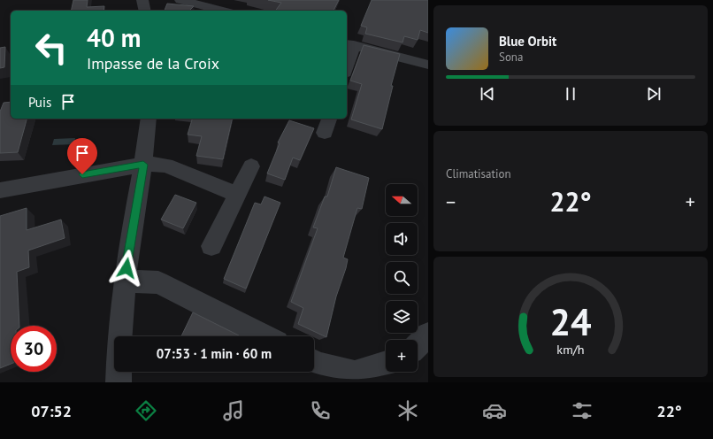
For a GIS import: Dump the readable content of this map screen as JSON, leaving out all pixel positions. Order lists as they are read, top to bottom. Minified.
{"north":"left","page":{"turn":["40 m","Impasse de la Croix"],"song":["Blue Orbit","Sona"],"then":"Puis","tile":"Climatisation","map_buttons":"+","heat":["−","22°","+"],"limit":"30","trip":"07:53 · 1 min · 60 m","tabs":["07:52","22°"],"gauge":["24","km/h"]}}
